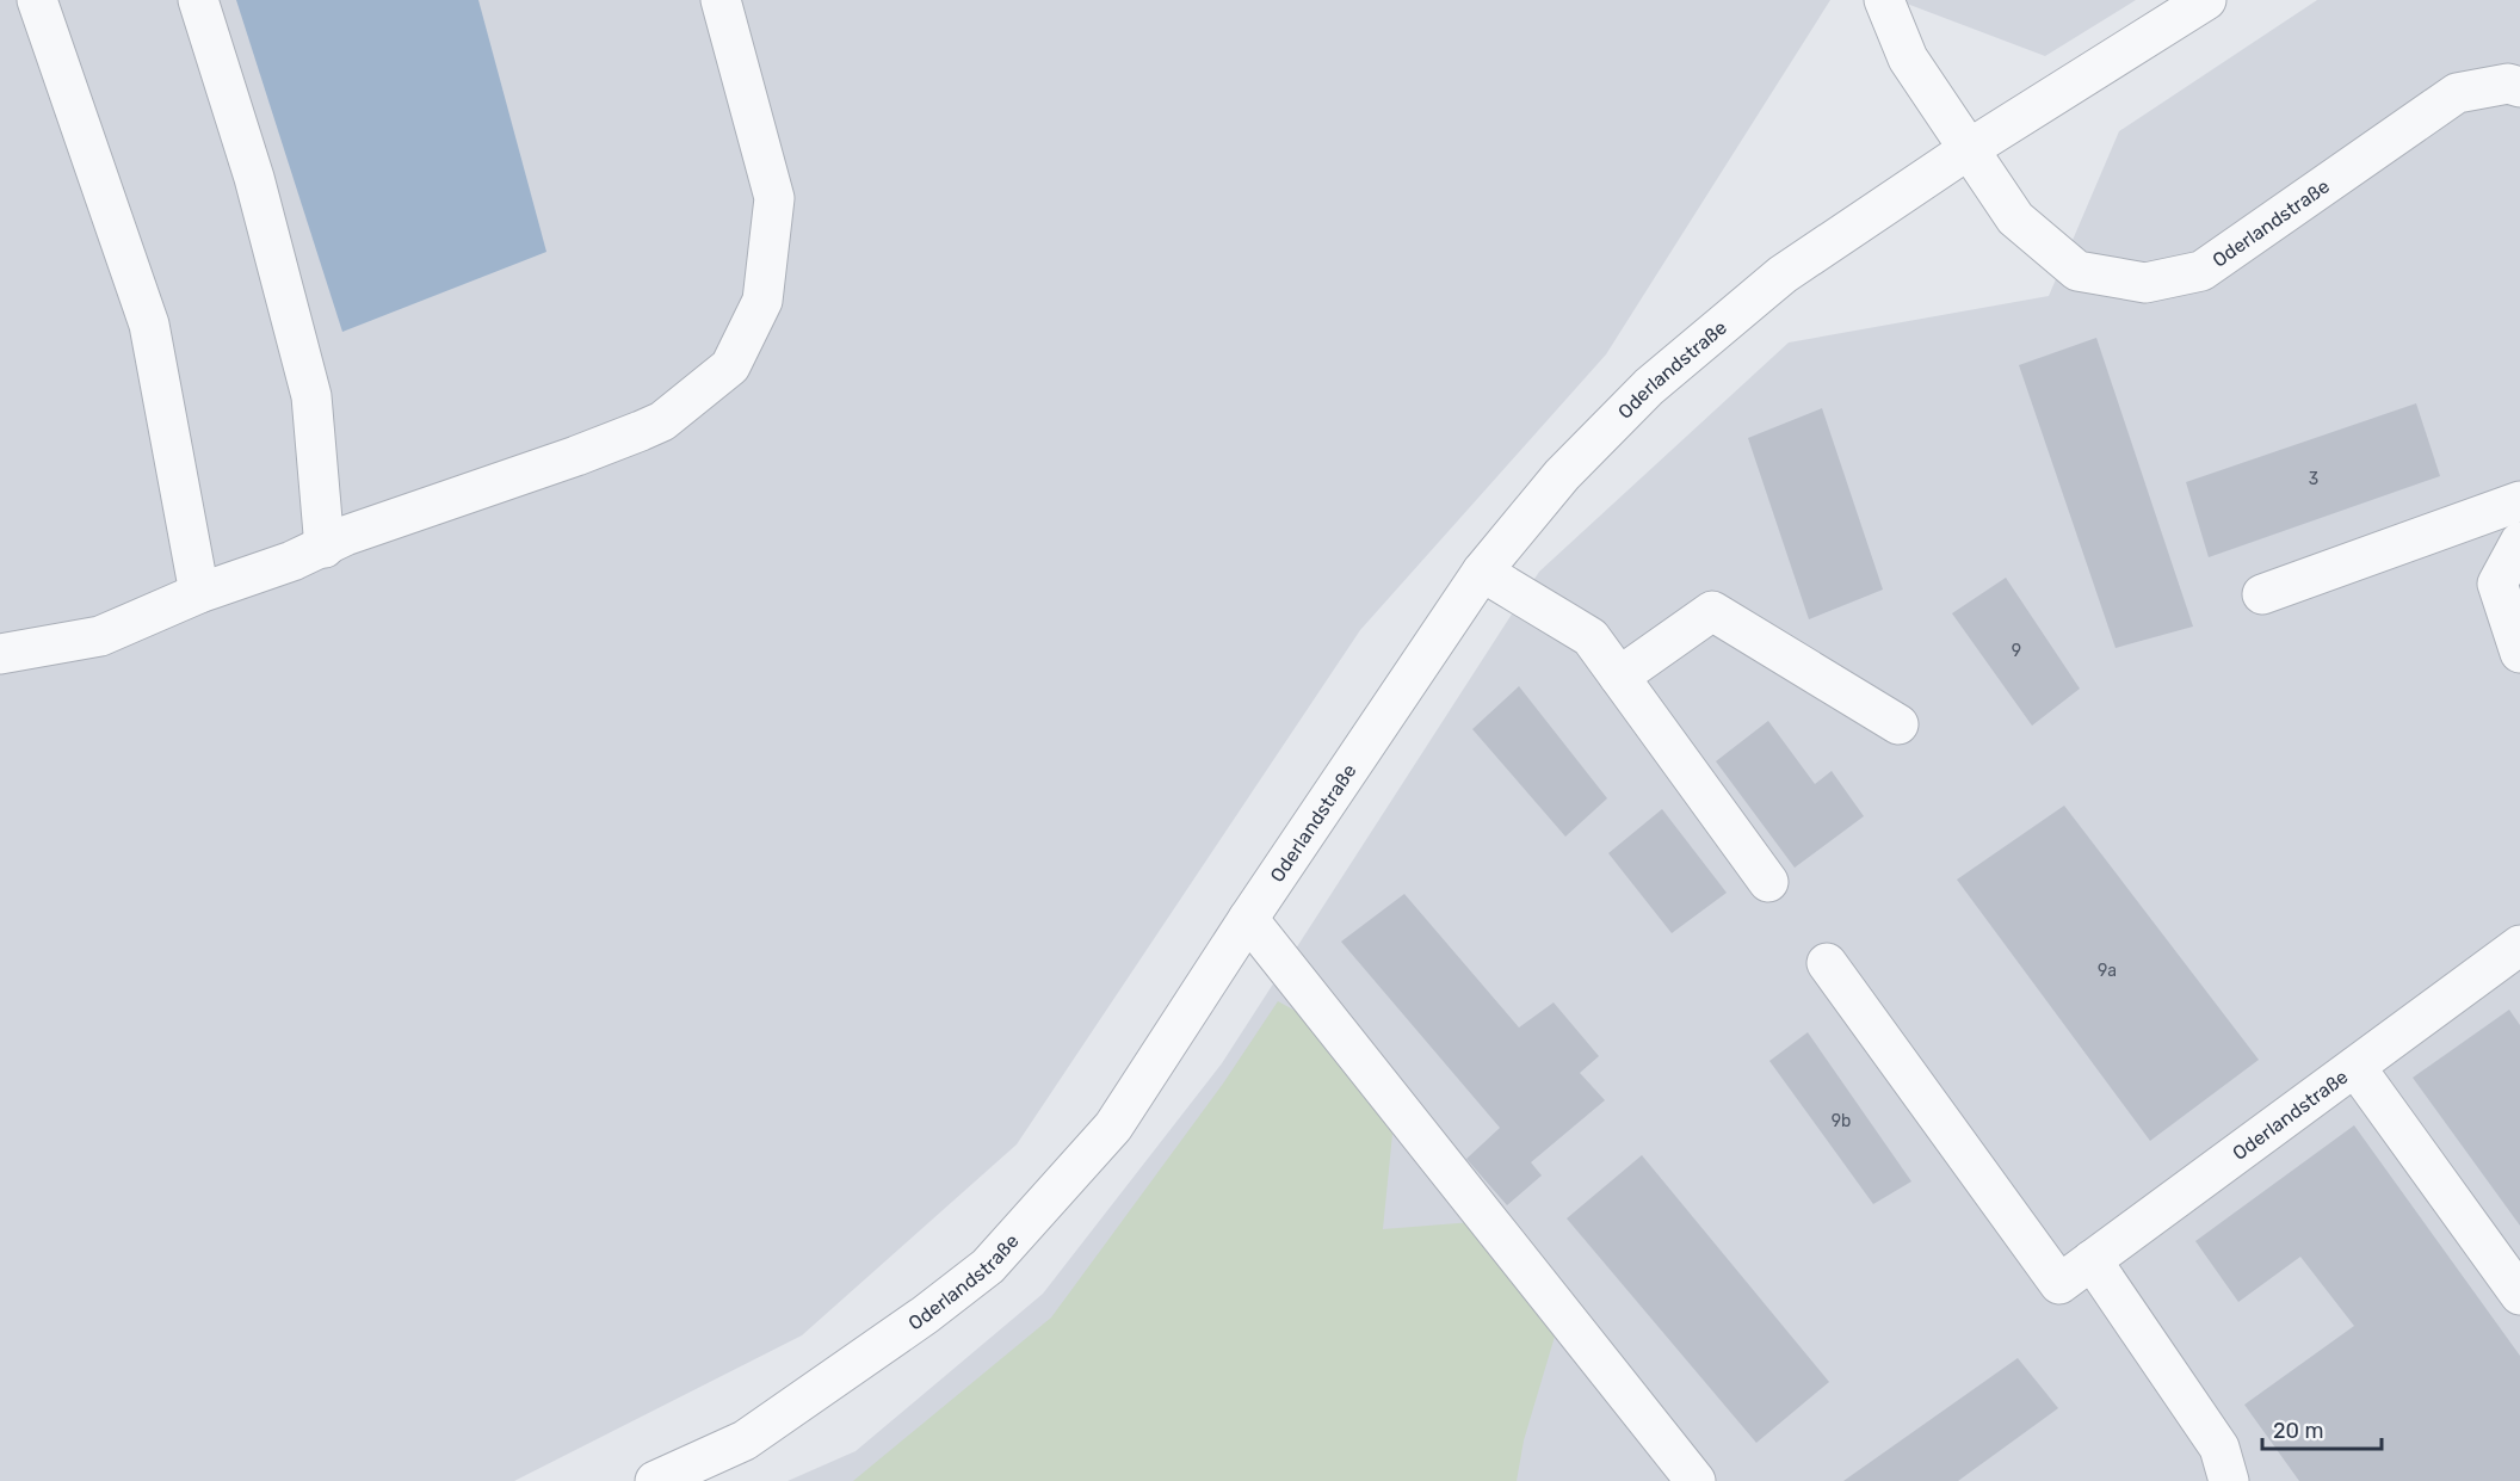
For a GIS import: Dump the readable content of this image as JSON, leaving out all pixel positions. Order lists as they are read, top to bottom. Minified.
{"streets":{"street":["Oderlandstraße"]},"house_numbers":["3","9","9a","9b"],"scale_bar":"20 m"}
